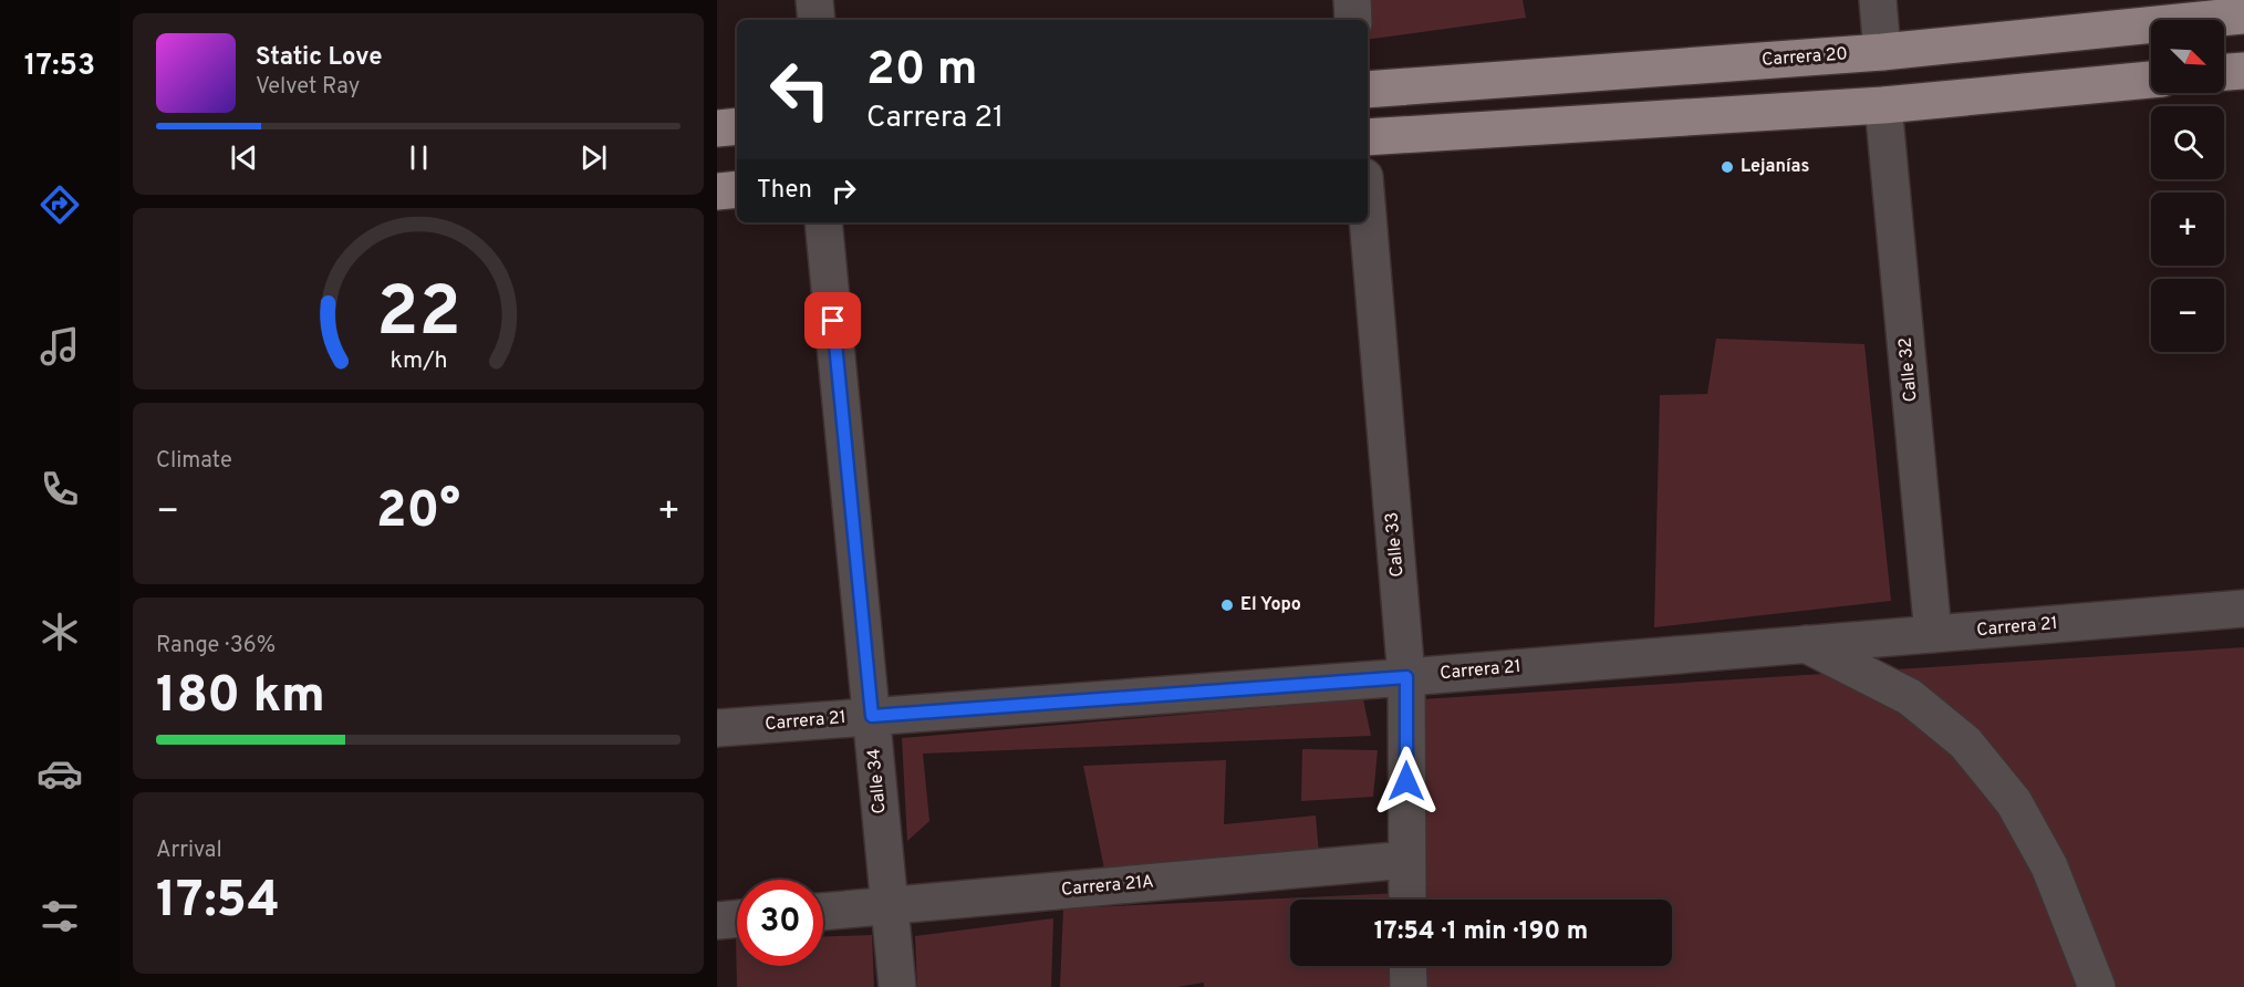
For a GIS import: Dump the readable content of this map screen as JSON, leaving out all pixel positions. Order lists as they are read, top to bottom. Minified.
{"streets":{"main road":["Carrera 20"],"street":["Calle 32","Calle 33","Carrera 21","Calle 34","Carrera 21A"]},"crossings":[["Calle 32","Carrera 21"],["Calle 33","Carrera 21"],["Calle 33","Carrera 21A"],["Carrera 21","Calle 34"],["Calle 34","Carrera 21A"]],"places":["Lejanías","El Yopo"],"north":"bottom right","page":{"tabs":"17:53","map_buttons":["+","−"],"turn":["20 m","Carrera 21"],"song":["Static Love","Velvet Ray"],"then":"Then","tile":["Climate",["Range · 36%","180 km"],["Arrival","17:54"]],"heat":["−","20°","+"],"limit":"30","trip":"17:54 · 1 min · 190 m","gauge":["22","km/h"]}}
